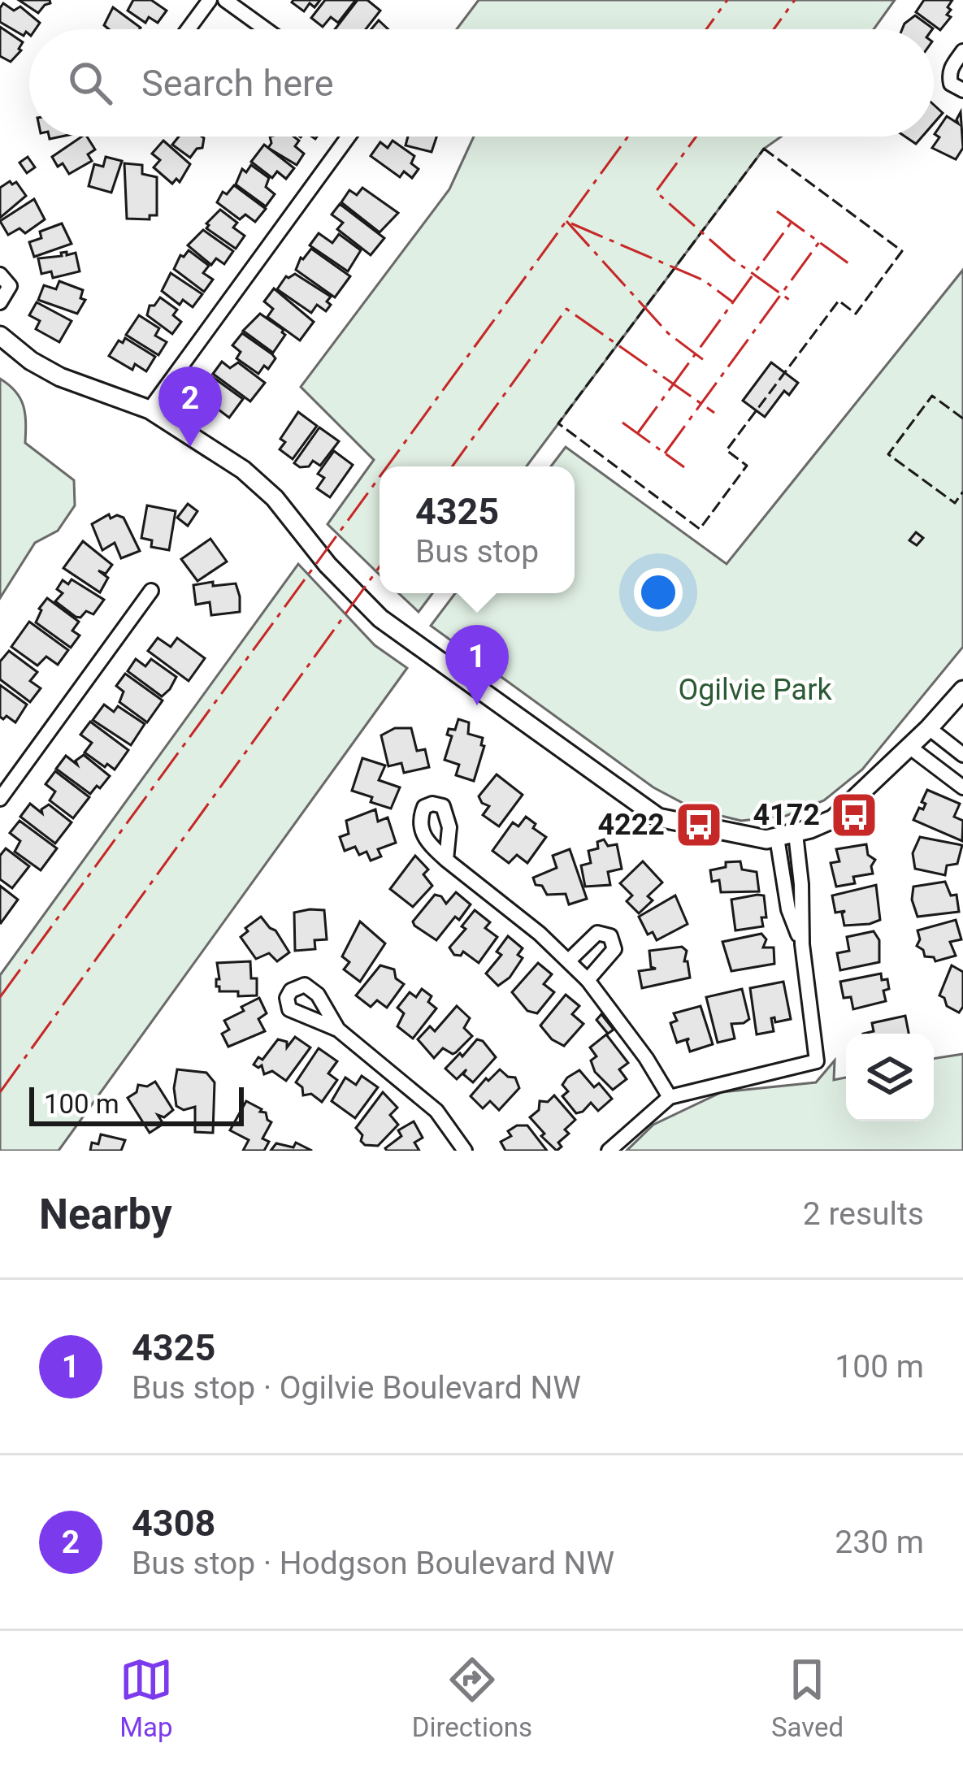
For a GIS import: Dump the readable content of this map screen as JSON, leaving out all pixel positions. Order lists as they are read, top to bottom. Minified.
{"parks":["Ogilvie Park"],"places":{"bus stop":["4172","4222"]},"scale_bar":"100 m","page":{"search":"Search here","pins":["2","1"],"popup":["4325","Bus stop"],"scale":"100 m","heading":["Nearby","2 results"],"list":[{"mark":"1","name":"4325","note":"Bus stop · Ogilvie Boulevard NW","value":"100 m"},{"mark":"2","name":"4308","note":"Bus stop · Hodgson Boulevard NW","value":"230 m"}],"nav":["Map","Directions","Saved"]}}
